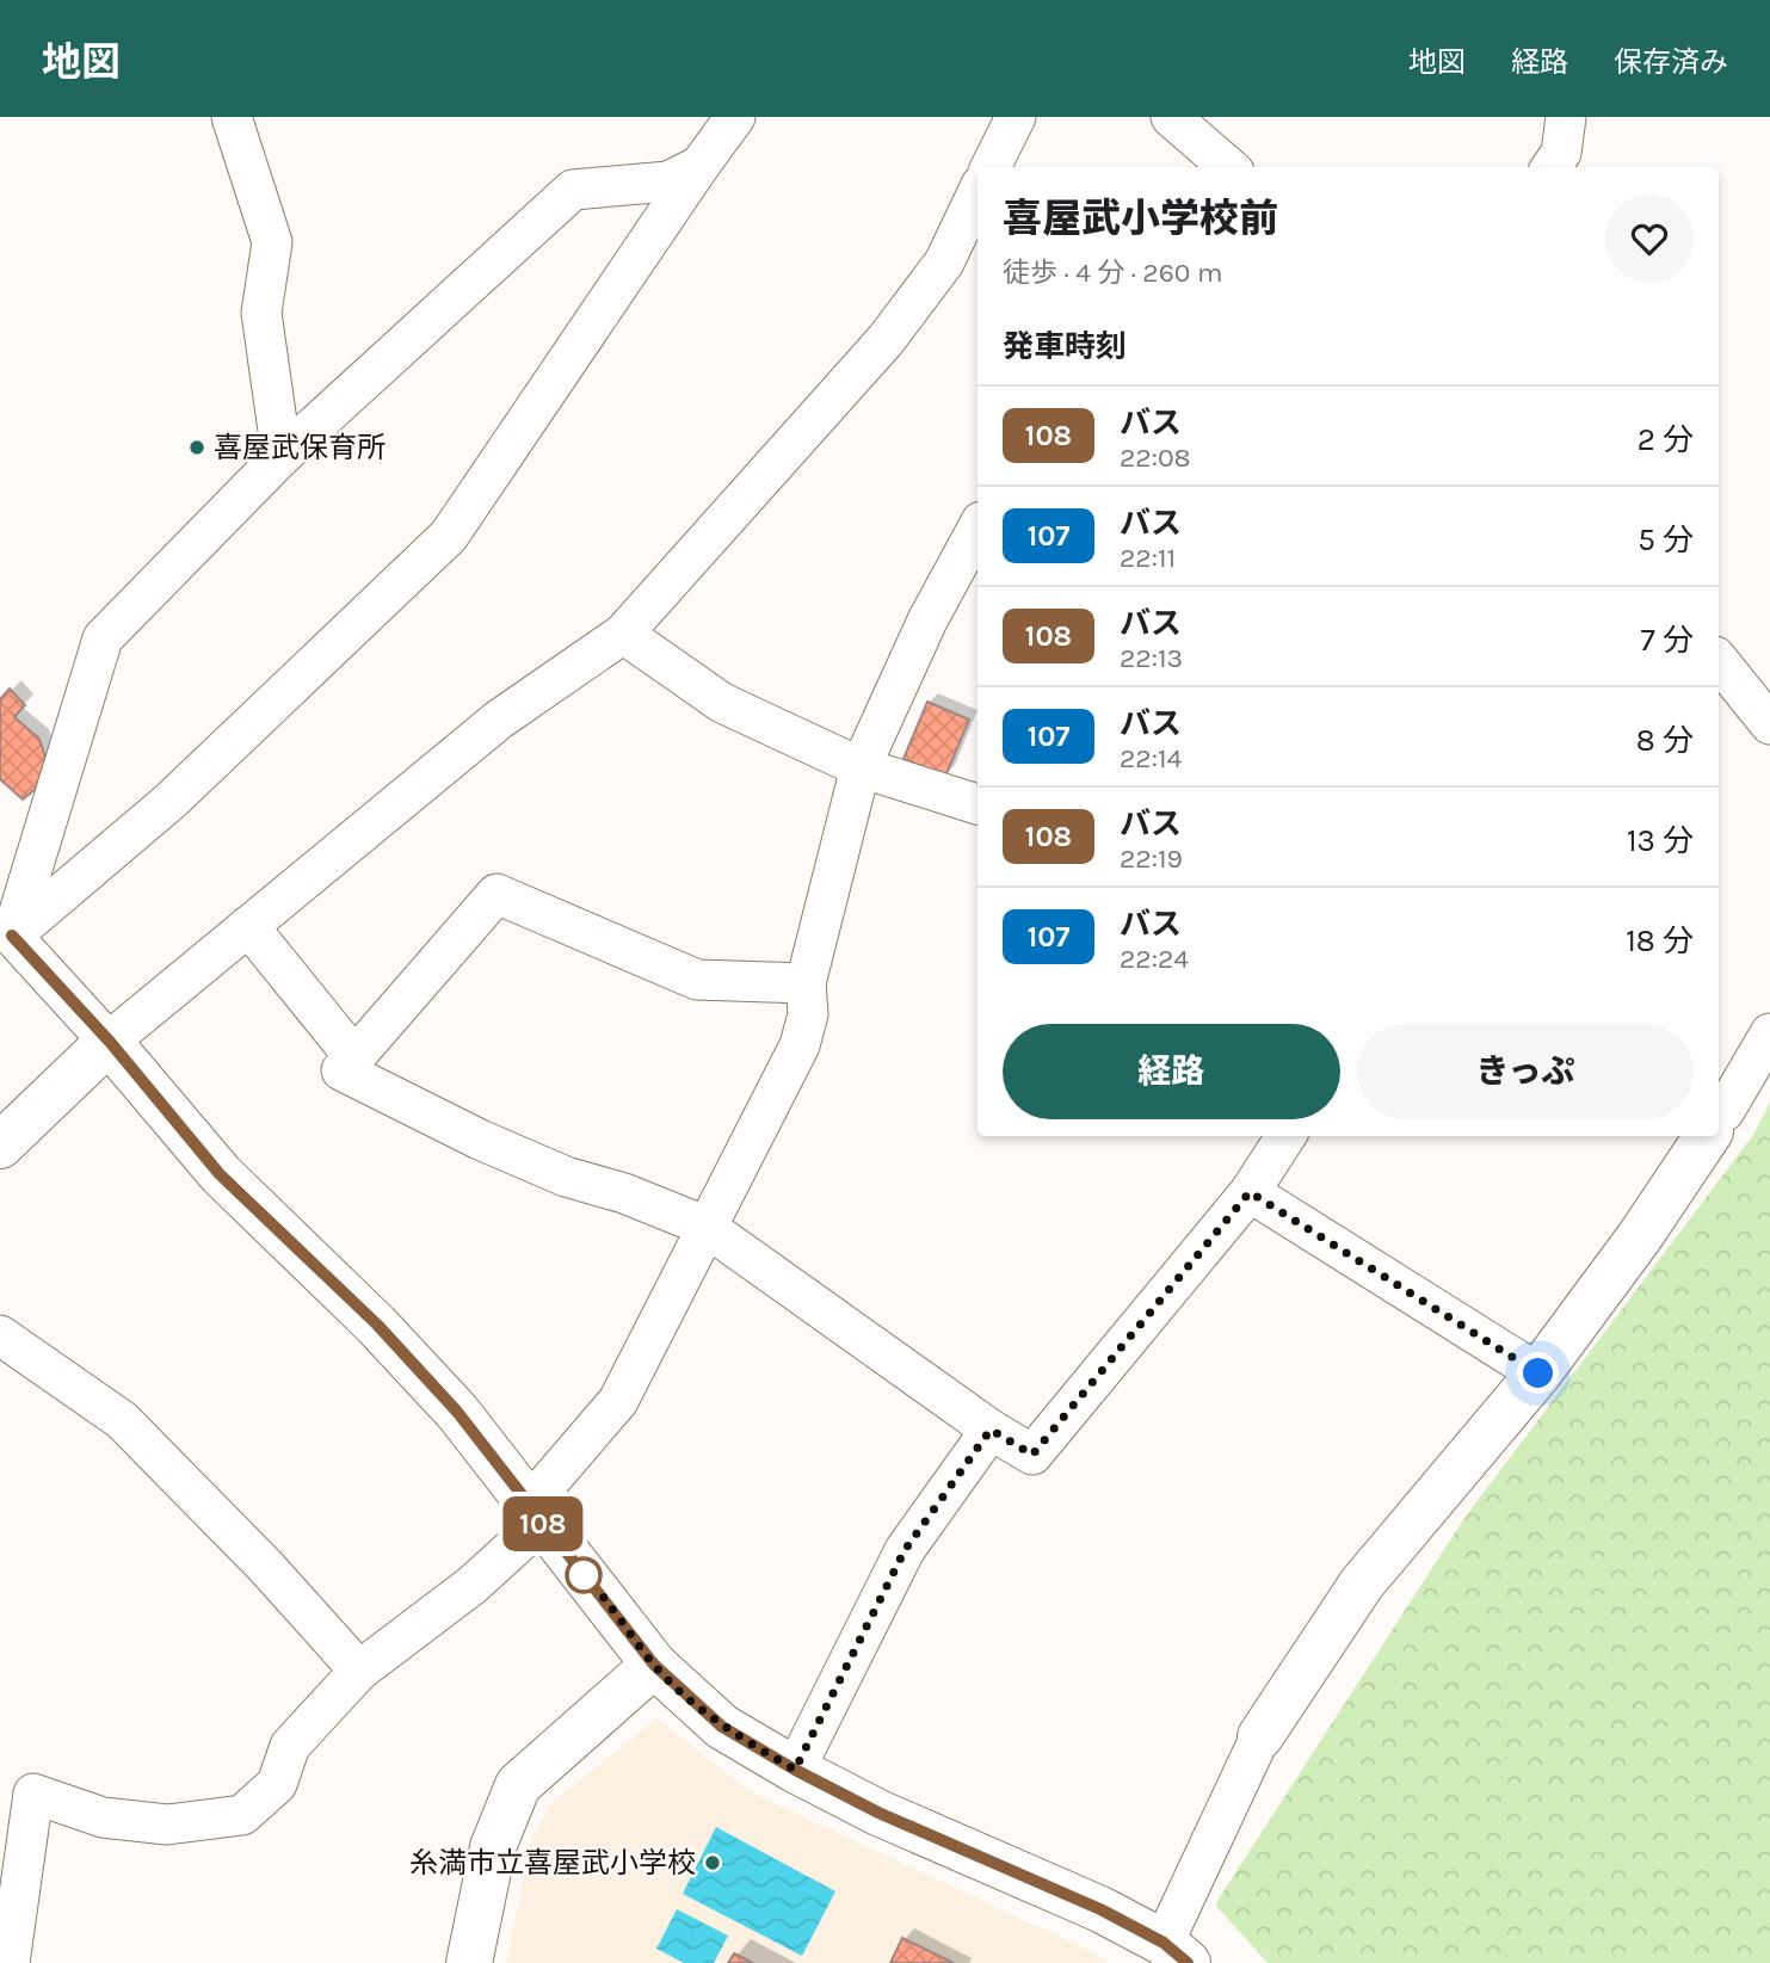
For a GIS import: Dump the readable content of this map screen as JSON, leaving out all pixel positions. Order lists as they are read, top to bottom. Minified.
{"places":["喜屋武保育所","糸満市立喜屋武小学校"],"lines":["bus line 108"],"page":{"header":"地図","nav":["地図","経路","保存済み"],"on_map":"108","heading":[["喜屋武小学校前","徒歩 · 4 分 · 260 m"],"発車時刻"],"list":[{"mark":"108","name":"バス","note":"22:08","value":"2 分"},{"mark":"107","name":"バス","note":"22:11","value":"5 分"},{"mark":"108","name":"バス","note":"22:13","value":"7 分"},{"mark":"107","name":"バス","note":"22:14","value":"8 分"},{"mark":"108","name":"バス","note":"22:19","value":"13 分"},{"mark":"107","name":"バス","note":"22:24","value":"18 分"}],"buttons":["経路","きっぷ"]}}
